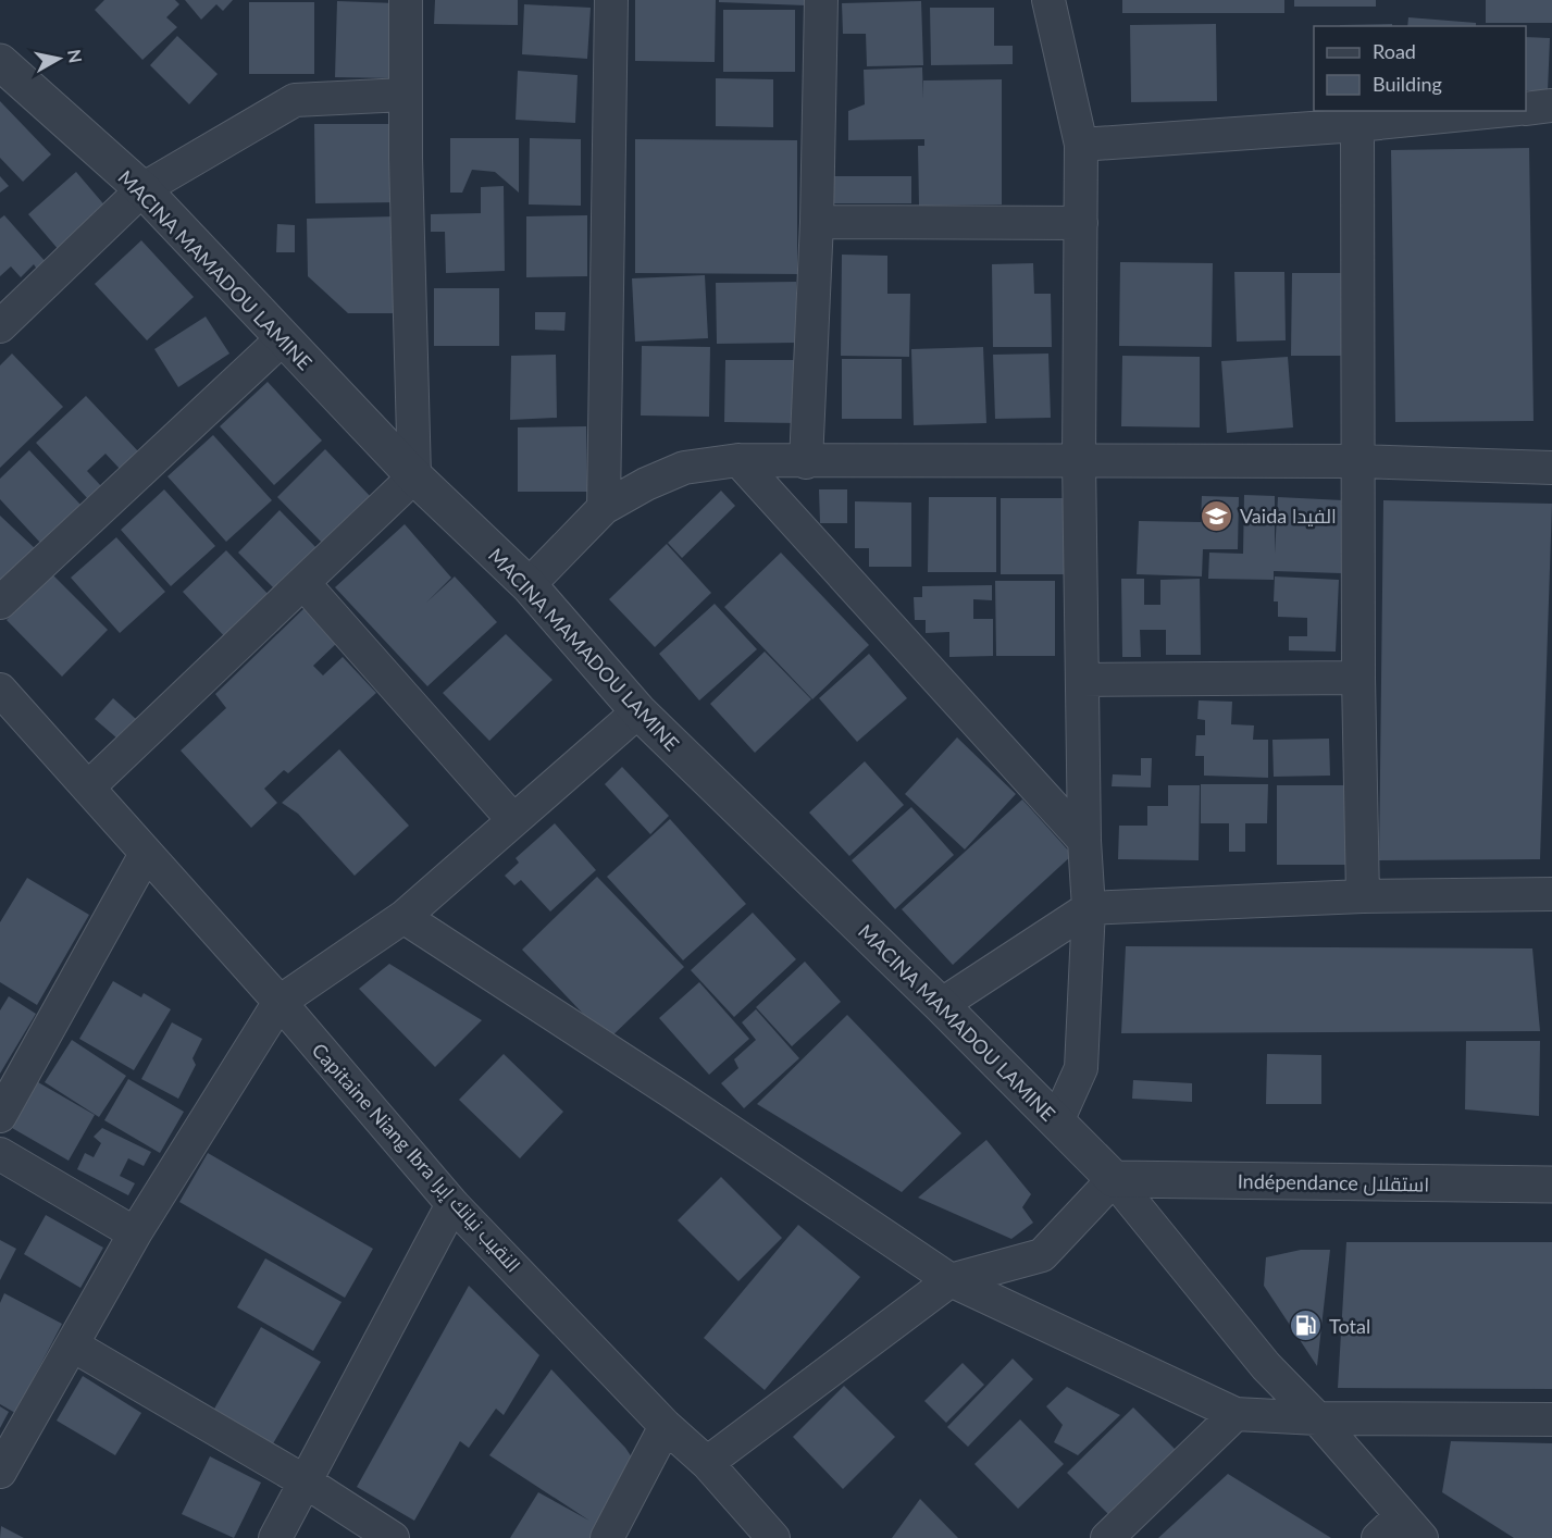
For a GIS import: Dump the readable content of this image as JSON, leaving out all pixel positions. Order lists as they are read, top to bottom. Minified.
{"streets":{"street":["MACINA MAMADOU LAMINE","Capitaine Niang Ibra النقيب نيانك إبرا","Indépendance استقلال"]},"crossings":[["MACINA MAMADOU LAMINE","Indépendance استقلال"]],"places":{"school or university":["Vaida الفيدا"],"fuel station":["Total"]},"legend":["Road","Building"],"north":"right"}
